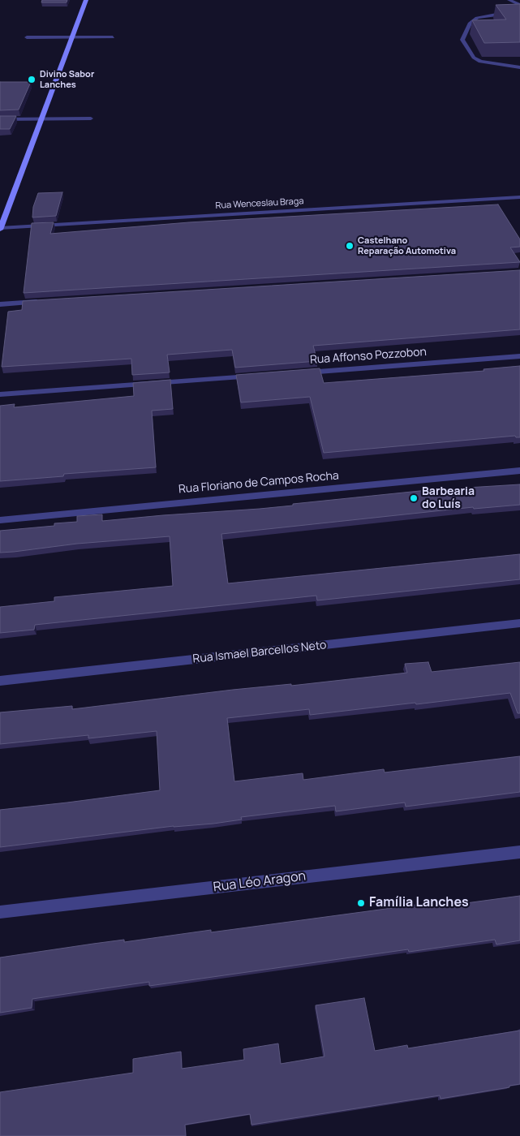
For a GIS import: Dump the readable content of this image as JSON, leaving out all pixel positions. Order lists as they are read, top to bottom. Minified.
{"streets":{"street":["Rua Wenceslau Braga","Rua Affonso Pozzobon","Rua Floriano de Campos Rocha","Rua Ismael Barcellos Neto","Rua Léo Aragon"]},"places":["Divino Sabor Lanches","Castelhano Reparação Automotiva","Barbearia do Luís","Família Lanches"]}
